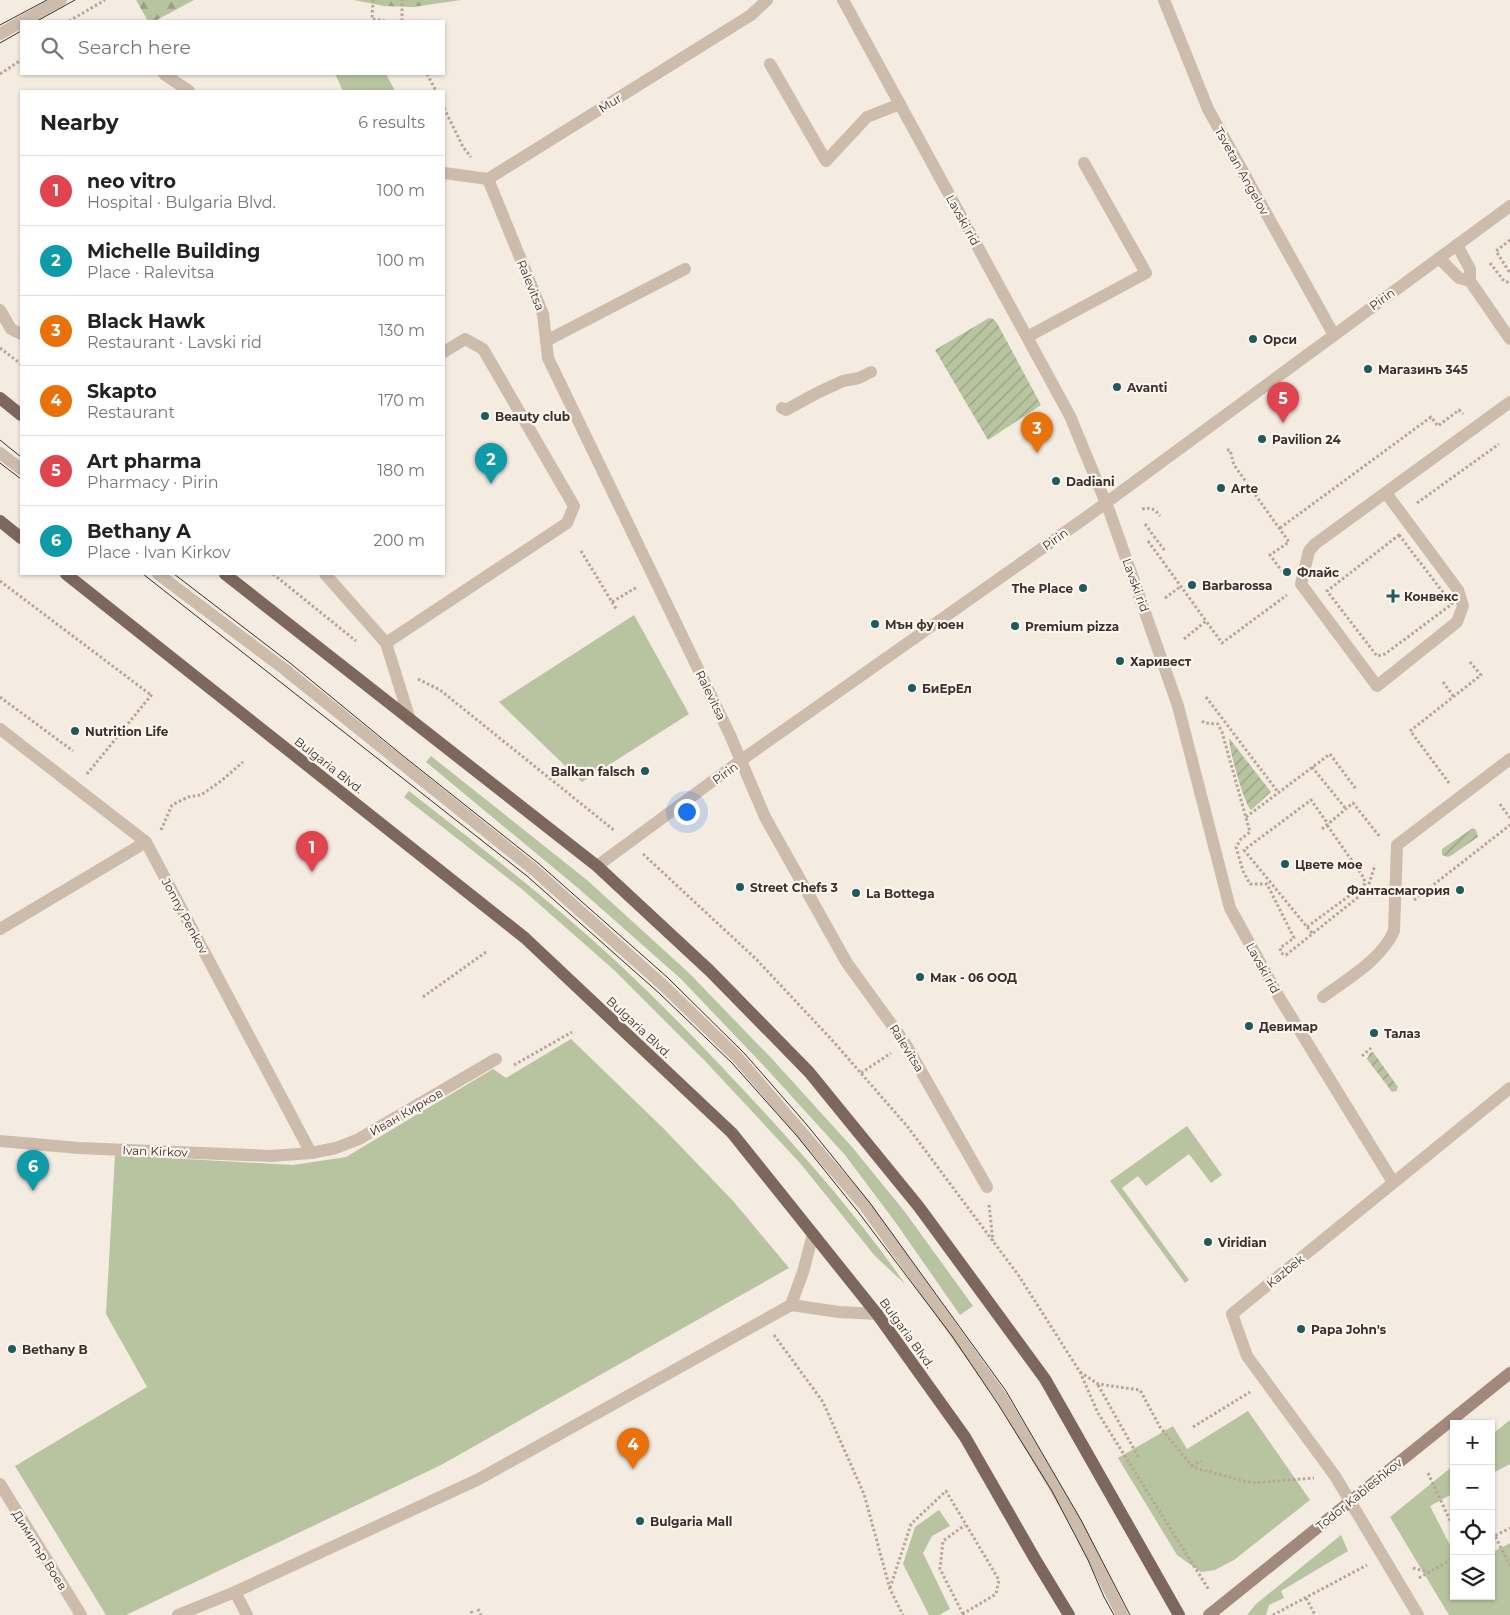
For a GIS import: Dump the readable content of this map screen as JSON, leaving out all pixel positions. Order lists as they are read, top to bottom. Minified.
{"streets":{"main road":["Bulgaria Blvd.","Todor Kableshkov"],"street":["Mur","Tsvetan Angelov","Lavski rid","Ralevitsa","Pirin","Jonny Penkov","Иван Кирков","Ivan Kirkov","Kazbek","Димитър Воев"]},"crossings":[["Mur","Ralevitsa"],["Tsvetan Angelov","Pirin"],["Lavski rid","Pirin"],["Lavski rid","Kazbek"],["Ralevitsa","Pirin"],["Jonny Penkov","Иван Кирков"],["Jonny Penkov","Ivan Kirkov"],["Иван Кирков","Ivan Kirkov"],["Kazbek","Todor Kableshkov"]],"places":{"other":["Орси","Магазинъ 345","Avanti","Beauty club","Pavilion 24","Dadiani","Arte","Флайс","Barbarossa","The Place","Мън фу юен","Premium pizza","Харивест","БиЕрЕл","Nutrition Life","Balkan falsch","Цвете мое","Street Chefs 3","Фантасмагория","La Bottega","Мак - 06 ООД","Девимар","Талаз","Viridian","Papa John's","Bethany B","Bulgaria Mall"],"health":["Конвекс"]},"page":{"search":"Search here","heading":["Nearby","6 results"],"list":[{"mark":"1","name":"neo vitro","note":"Hospital · Bulgaria Blvd.","value":"100 m"},{"mark":"2","name":"Michelle Building","note":"Place · Ralevitsa","value":"100 m"},{"mark":"3","name":"Black Hawk","note":"Restaurant · Lavski rid","value":"130 m"},{"mark":"4","name":"Skapto","note":"Restaurant","value":"170 m"},{"mark":"5","name":"Art pharma","note":"Pharmacy · Pirin","value":"180 m"},{"mark":"6","name":"Bethany A","note":"Place · Ivan Kirkov","value":"200 m"}],"pins":["5","3","2","1","6","4"],"map_buttons":["+","−"]}}
